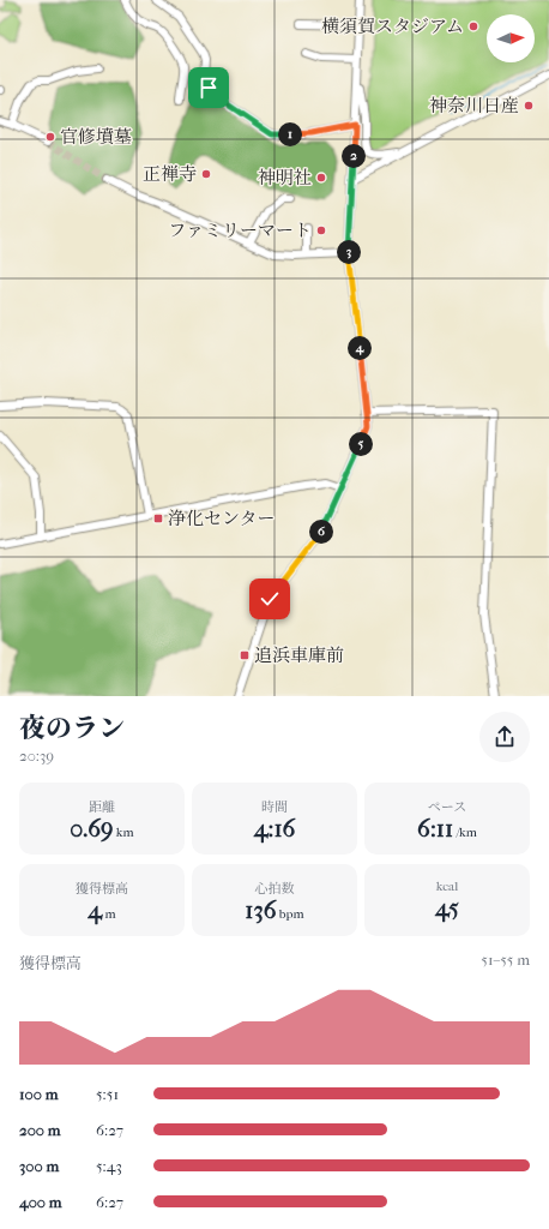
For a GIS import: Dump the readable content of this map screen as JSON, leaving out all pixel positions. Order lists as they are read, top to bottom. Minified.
{"places":{"other":["横須賀スタジアム","神奈川日産","官修墳墓","正禅寺","神明社","ファミリーマート"],"transit":["浄化センター","追浜車庫前"]},"north":"right","page":{"pins":["1","2","3","4","5","6"],"heading":["夜のラン","20:39"],"stats":[["距離","0.69 km"],["時間","4:16"],["ペース","6:11 /km"],["獲得標高","4 m"],["心拍数","136 bpm"],["kcal","45"]],"chart":["獲得標高","51–55 m"],"list":[{"name":"100 m","note":"5:51"},{"name":"200 m","note":"6:27"},{"name":"300 m","note":"5:43"},{"name":"400 m","note":"6:27"}]}}
